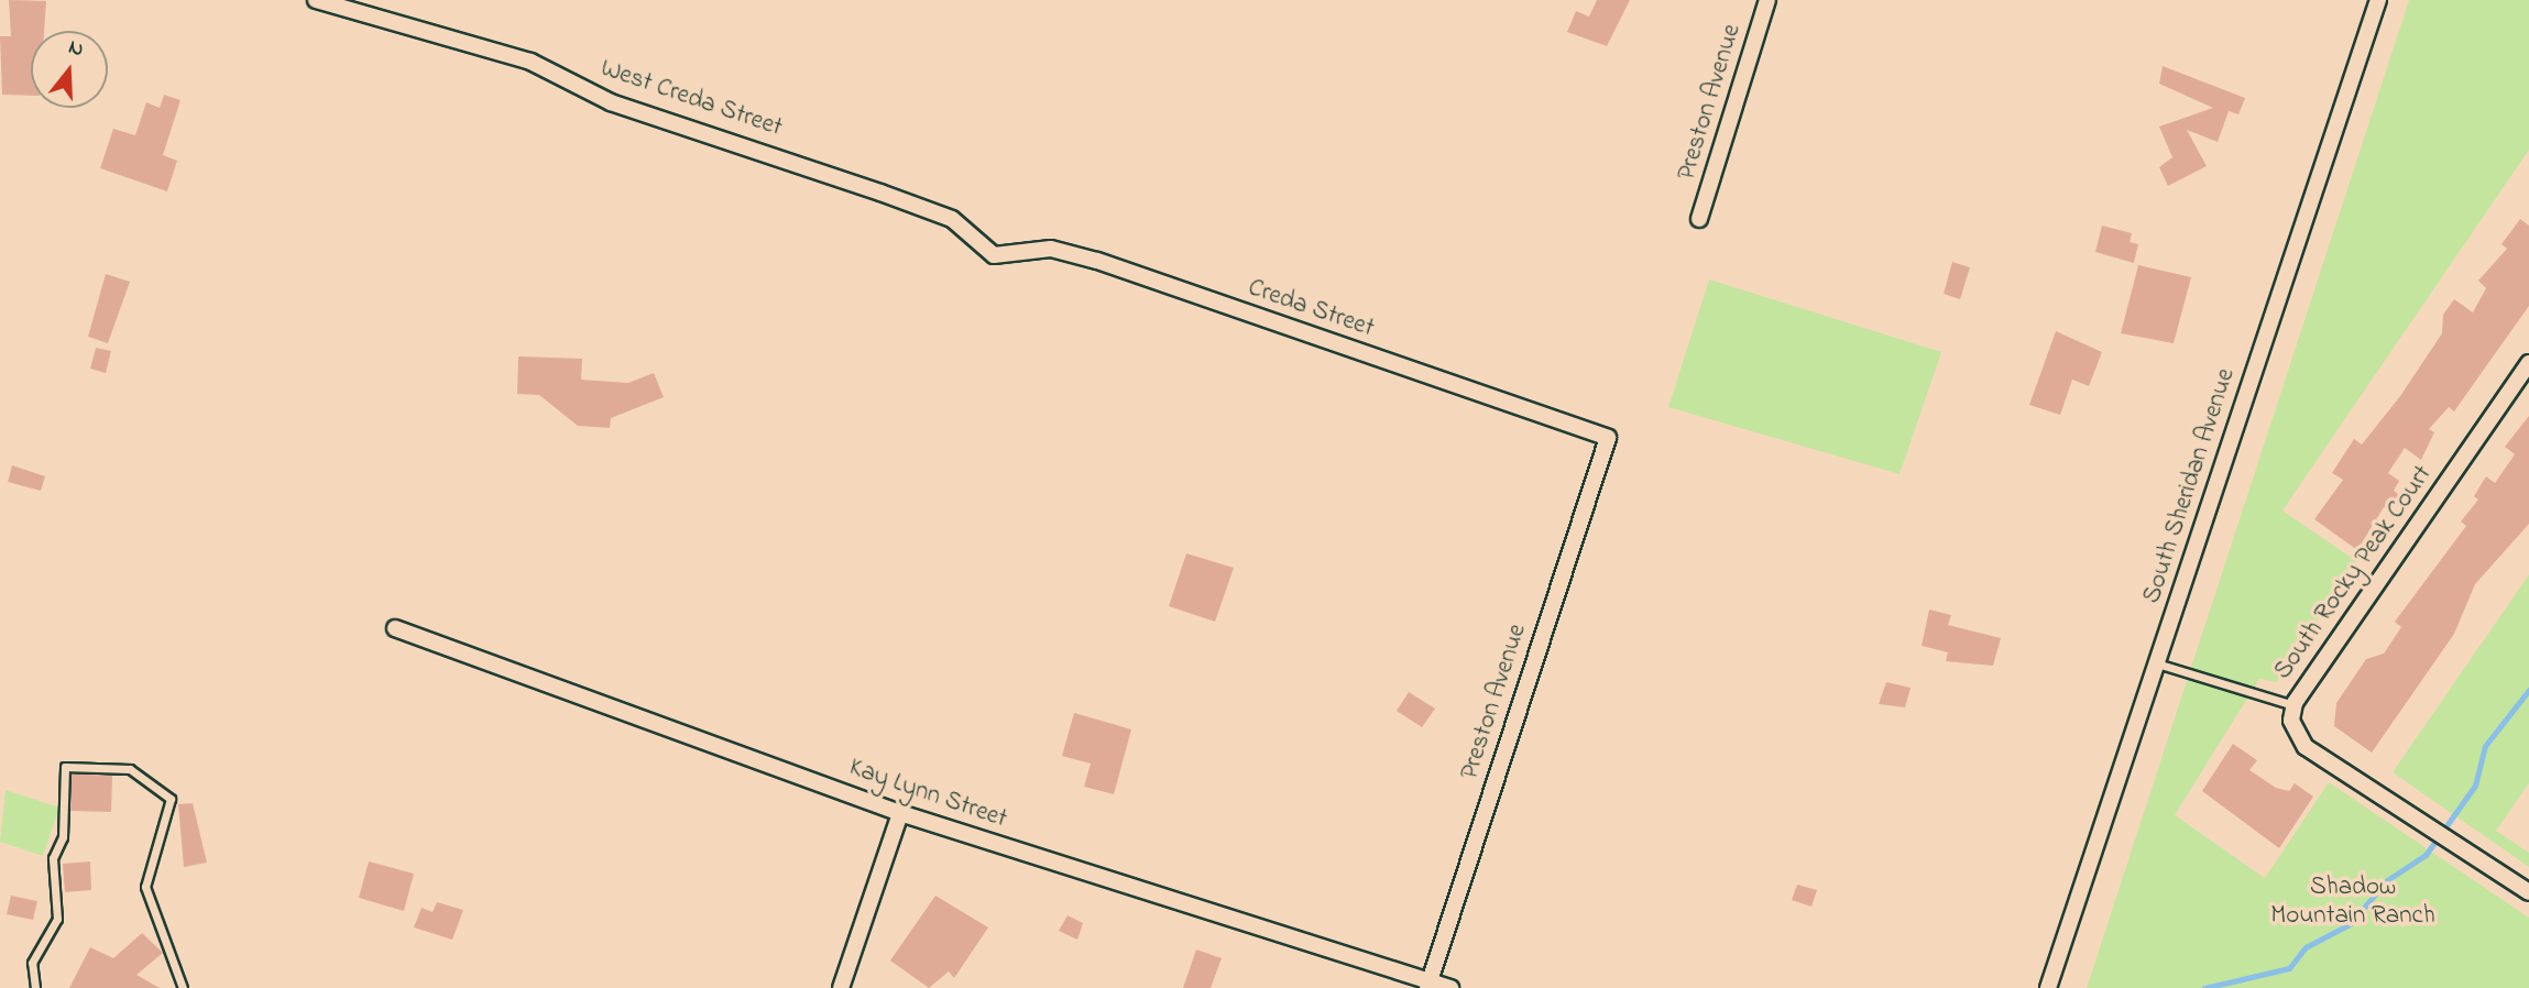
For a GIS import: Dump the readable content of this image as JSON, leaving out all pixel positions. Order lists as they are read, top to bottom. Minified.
{"streets":{"street":["West Creda Street","Preston Avenue","Creda Street","South Sheridan Avenue","South Rocky Peak Court","Kay Lynn Street"]},"crossings":[["West Creda Street","Creda Street"],["Preston Avenue","Creda Street"],["Preston Avenue","Kay Lynn Street"]],"parks":["Shadow Mountain Ranch"],"north":"top"}
